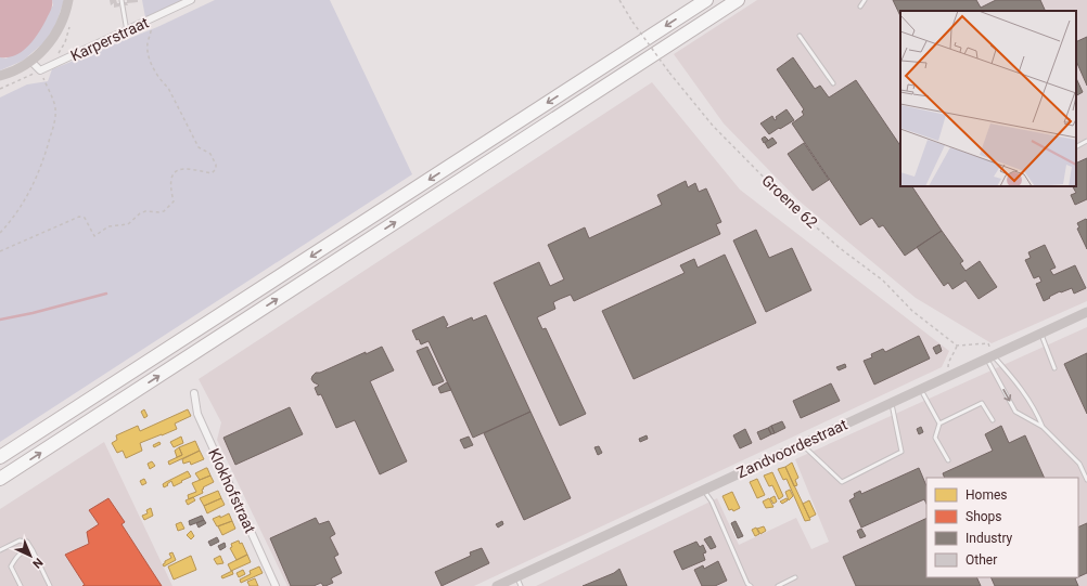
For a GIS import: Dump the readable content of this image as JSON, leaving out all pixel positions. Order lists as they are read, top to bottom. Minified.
{"streets":{"main road":["Zandvoordestraat"],"street":["Karperstraat","Klokhofstraat"],"path":["Groene 62"]},"legend":["Homes","Shops","Industry","Other"],"north":"bottom right"}
